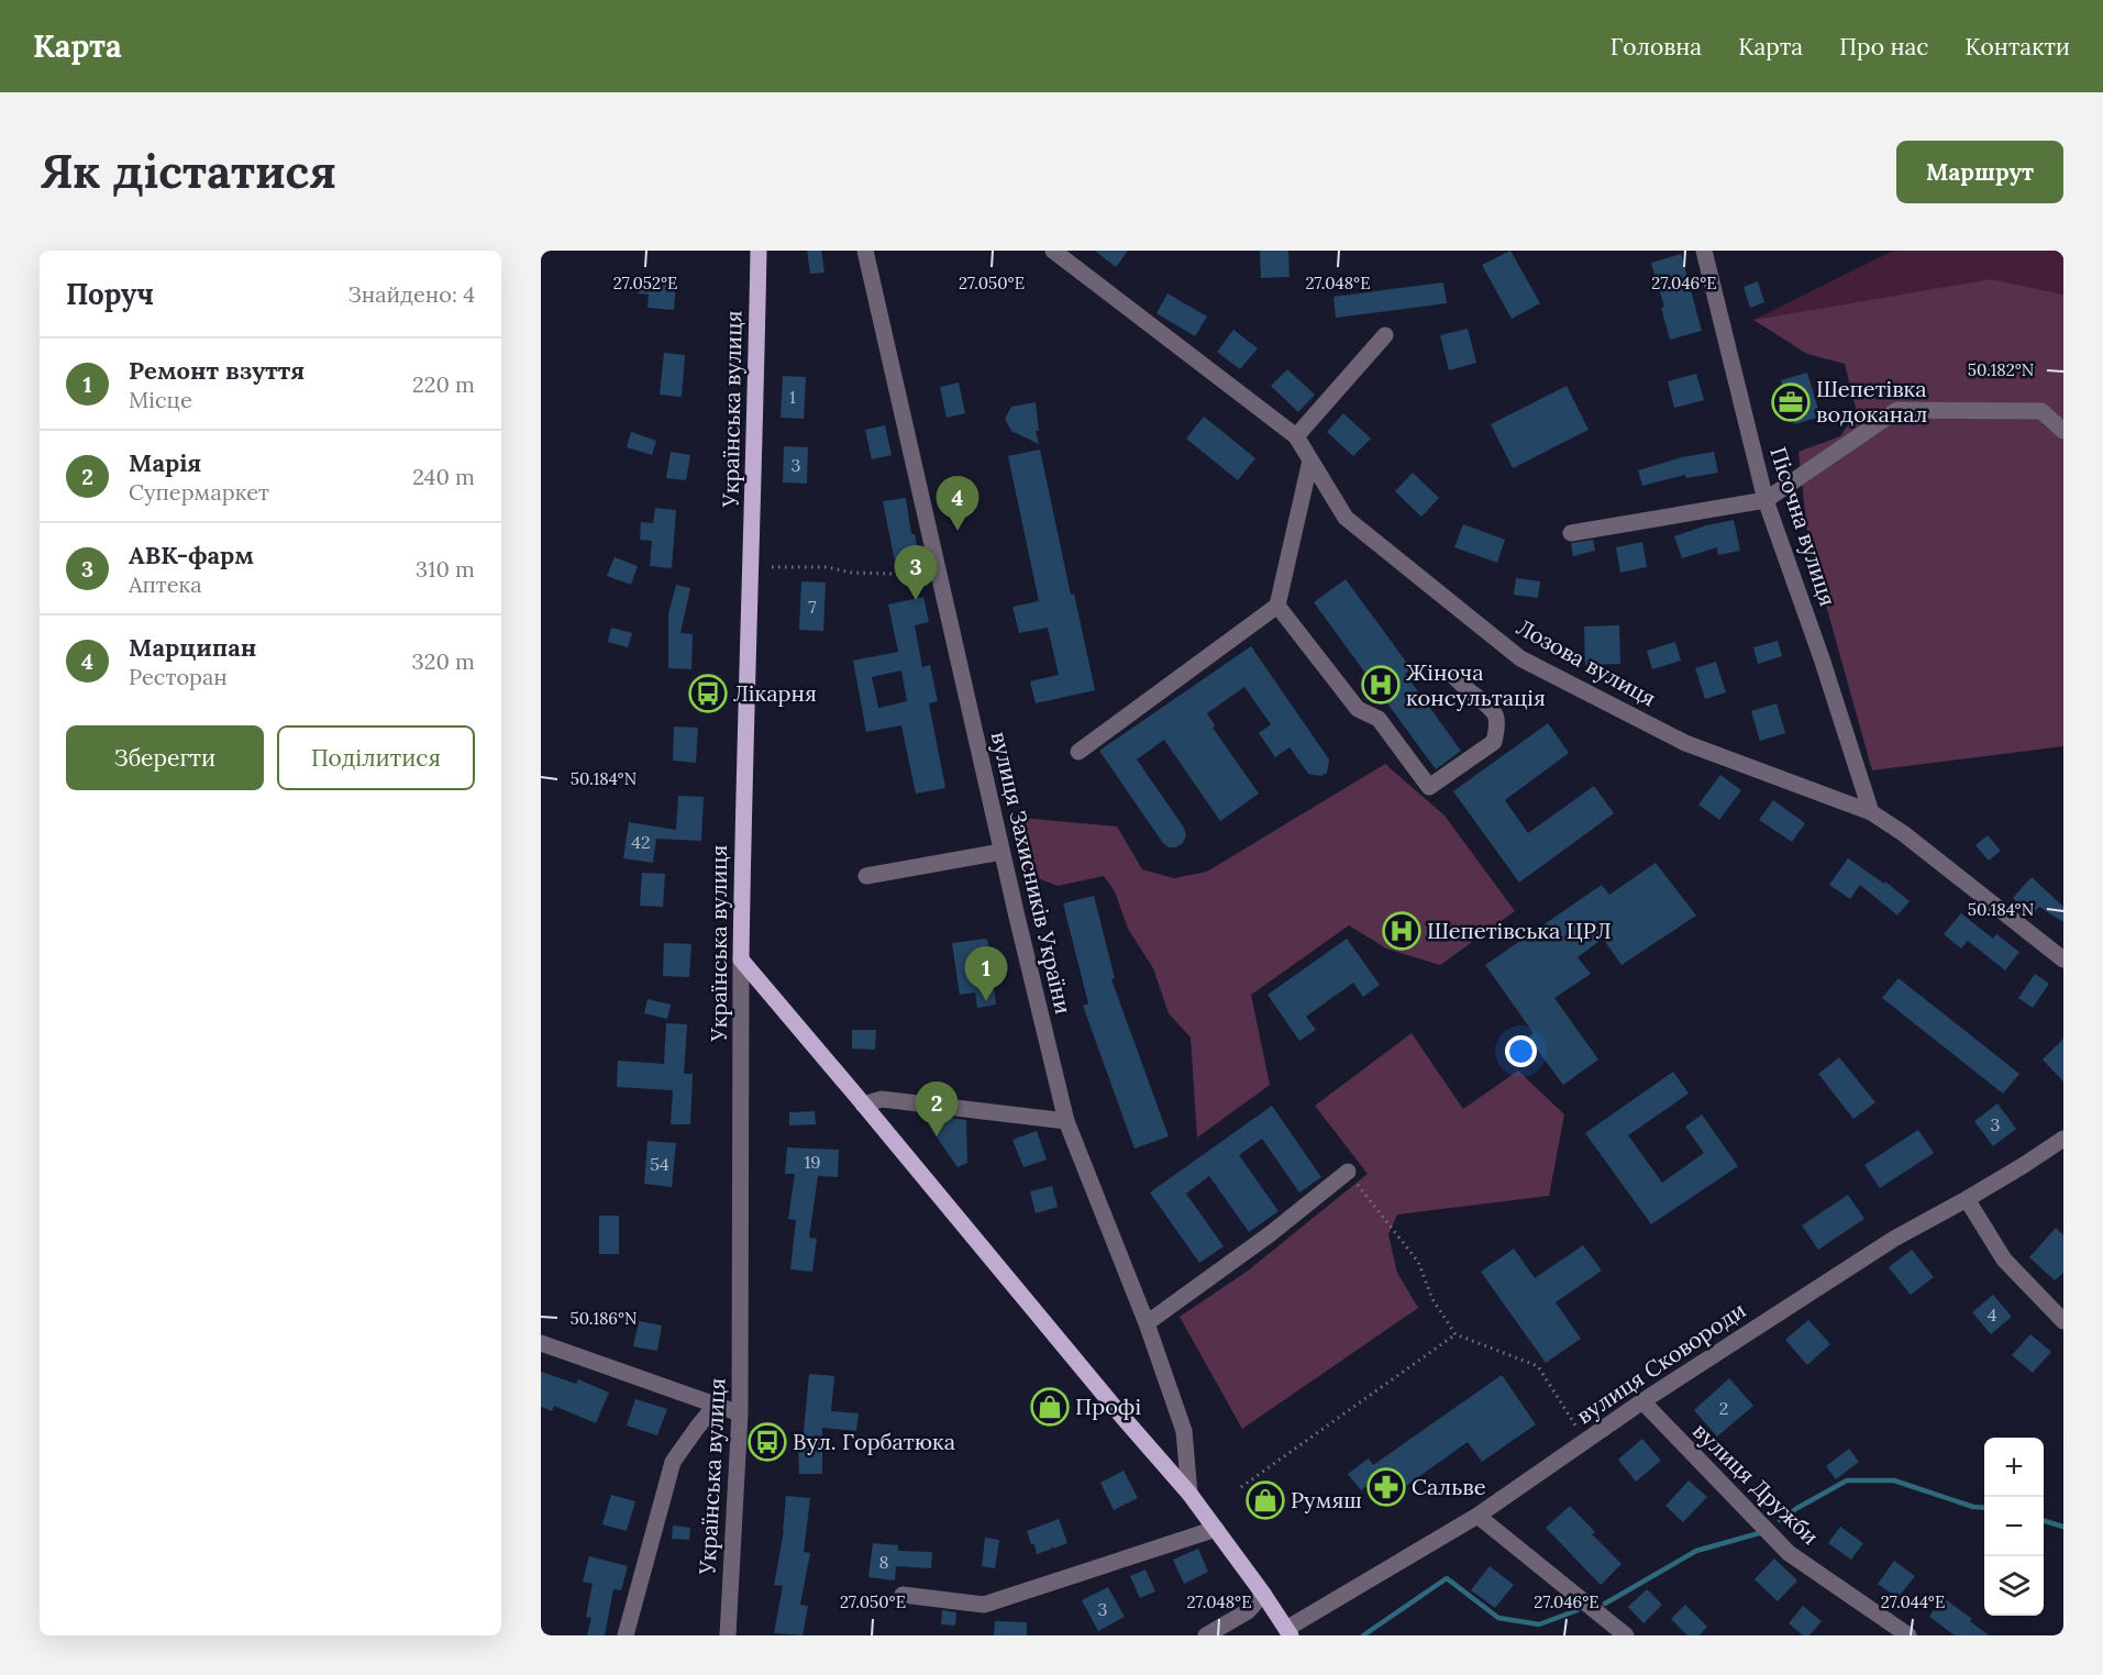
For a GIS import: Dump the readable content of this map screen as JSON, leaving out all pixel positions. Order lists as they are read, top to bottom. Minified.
{"streets":{"main road":["Українська вулиця"],"street":["Пісочна вулиця","Лозова вулиця","вулиця Захисників України","вулиця Сковороди","вулиця Дружби"]},"crossings":[["Пісочна вулиця","Лозова вулиця"],["вулиця Сковороди","вулиця Дружби"]],"places":{"office":["Шепетівка водоканал"],"hospital":["Жіноча консультація","Шепетівська ЦРЛ"],"bus stop":["Лікарня","Вул. Горбатюка"],"shop":["Профі","Румяш"],"pharmacy":["Сальве"]},"house_numbers":["1","3","7","42","3","19","54","4","2","8","3"],"page":{"header":"Карта","nav":["Головна","Карта","Про нас","Контакти"],"buttons":["Маршрут",["Зберегти","Поділитися"]],"title":"Як дістатися","heading":["Поруч","Знайдено: 4"],"list":[{"mark":"1","name":"Ремонт взуття","note":"Місце","value":"220 m"},{"mark":"2","name":"Марія","note":"Супермаркет","value":"240 m"},{"mark":"3","name":"АВК-фарм","note":"Аптека","value":"310 m"},{"mark":"4","name":"Марципан","note":"Ресторан","value":"320 m"}],"pins":["4","3","1","2"],"map_buttons":["+","−"]},"coordinates":["27.052°E","27.050°E","27.048°E","27.046°E","50.182°N","50.184°N","50.186°N","27.044°E"]}
